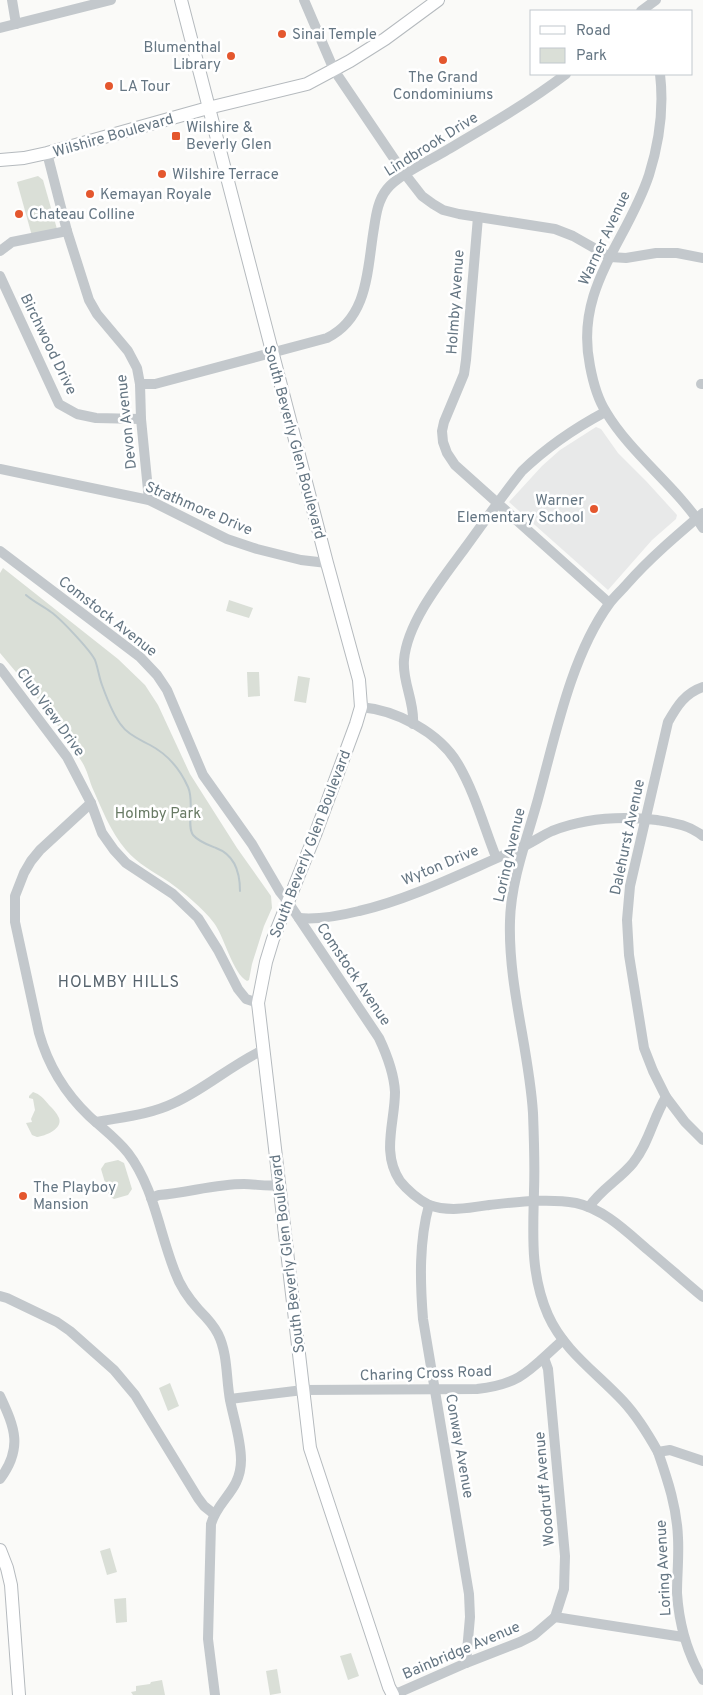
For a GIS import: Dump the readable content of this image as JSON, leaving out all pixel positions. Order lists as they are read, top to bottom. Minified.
{"streets":{"main road":["Wilshire Boulevard","South Beverly Glen Boulevard"],"street":["Lindbrook Drive","Warner Avenue","Holmby Avenue","Birchwood Drive","Devon Avenue","Strathmore Drive","Comstock Avenue","Club View Drive","Dalehurst Avenue","Loring Avenue","Wyton Drive","Charing Cross Road","Conway Avenue","Woodruff Avenue","Bainbridge Avenue"]},"crossings":[["Wilshire Boulevard","Devon Avenue"],["Wilshire Boulevard","South Beverly Glen Boulevard"],["Lindbrook Drive","Devon Avenue"],["Lindbrook Drive","South Beverly Glen Boulevard"],["Warner Avenue","Loring Avenue"],["Holmby Avenue","Loring Avenue"],["Birchwood Drive","Devon Avenue"],["Devon Avenue","Strathmore Drive"],["South Beverly Glen Boulevard","Strathmore Drive"],["South Beverly Glen Boulevard","Comstock Avenue"],["South Beverly Glen Boulevard","Club View Drive"],["South Beverly Glen Boulevard","Charing Cross Road"],["South Beverly Glen Boulevard","Bainbridge Avenue"],["Comstock Avenue","Wyton Drive"],["Comstock Avenue","Conway Avenue"],["Dalehurst Avenue","Wyton Drive"],["Loring Avenue","Wyton Drive"],["Loring Avenue","Charing Cross Road"],["Charing Cross Road","Conway Avenue"],["Charing Cross Road","Woodruff Avenue"],["Conway Avenue","Bainbridge Avenue"],["Woodruff Avenue","Bainbridge Avenue"]],"districts":["HOLMBY HILLS"],"parks":["Holmby Park"],"places":{"other":["Sinai Temple","Blumenthal Library","The Grand Condominiums","LA Tour","Wilshire Terrace","Kemayan Royale","Chateau Colline","Warner Elementary School","The Playboy Mansion"],"transit":["Wilshire & Beverly Glen"]},"legend":["Road","Park"]}
